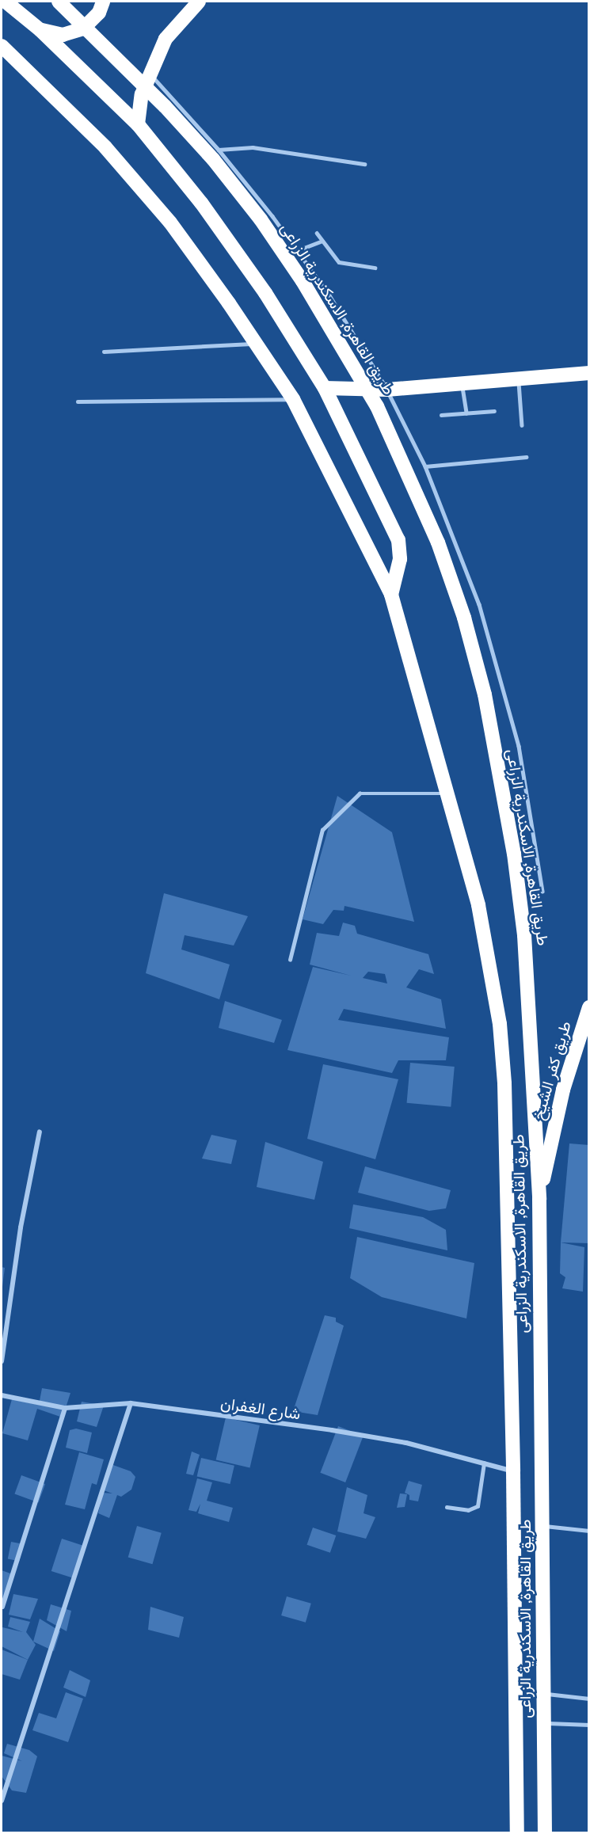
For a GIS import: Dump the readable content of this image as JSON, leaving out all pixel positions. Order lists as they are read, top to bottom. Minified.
{"streets":{"highway":["طريق القاهرة, الاسكندرية الزراعى","طريق كفر الشيخ"],"street":["شارع الغفران"]},"crossings":[["طريق القاهرة, الاسكندرية الزراعى","طريق كفر الشيخ"],["طريق القاهرة, الاسكندرية الزراعى","شارع الغفران"]]}
